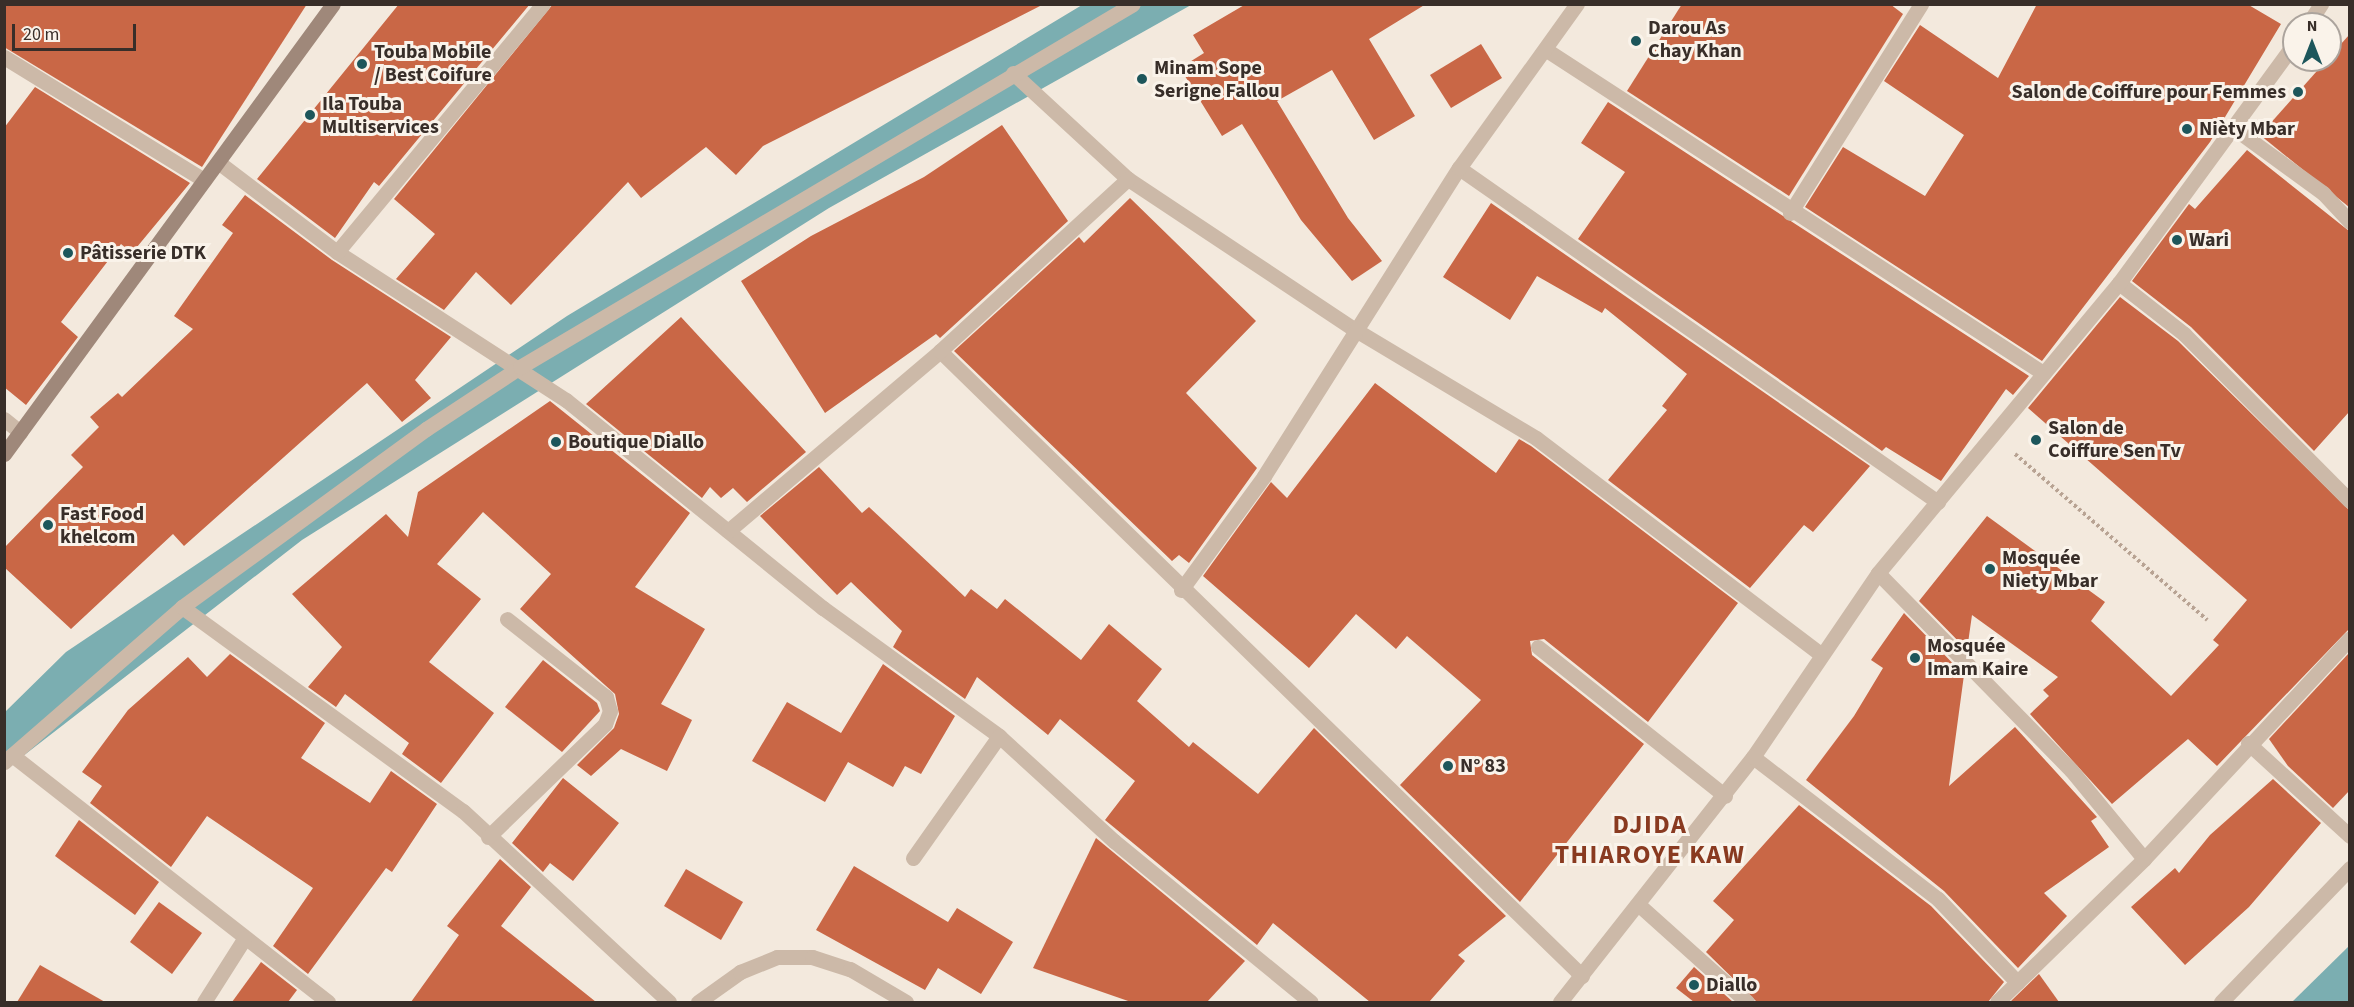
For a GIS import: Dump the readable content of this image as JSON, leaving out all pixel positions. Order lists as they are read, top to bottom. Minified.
{"districts":["DJIDA THIAROYE KAW"],"places":["Darou As Chay Khan","Touba Mobile / Best Coifure","Minam Sope Serigne Fallou","Salon de Coiffure pour Femmes","Ila Touba Multiservices","Nièty Mbar","Wari","Pâtisserie DTK","Salon de Coiffure Sen Tv","Boutique Diallo","Fast Food khelcom","Mosquée Niety Mbar","Mosquée Imam Kaire","N° 83","Diallo"],"scale_bar":"20 m","north":"top"}
